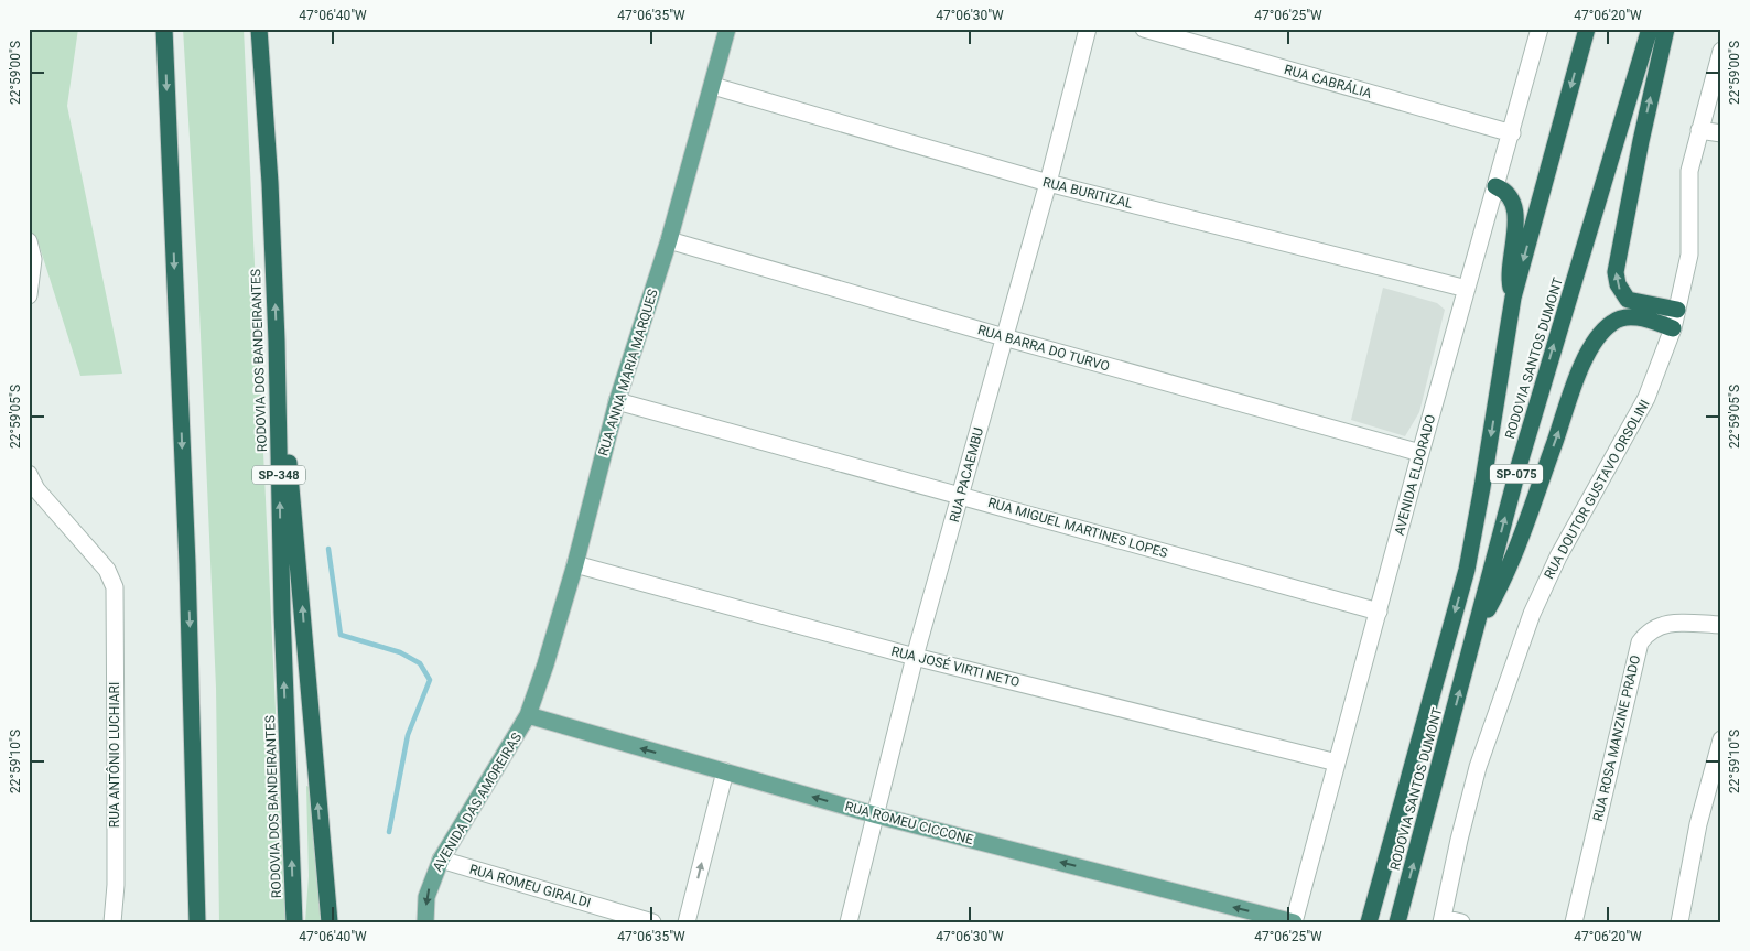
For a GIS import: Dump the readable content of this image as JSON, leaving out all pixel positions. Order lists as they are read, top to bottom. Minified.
{"streets":{"highway":["RODOVIA SANTOS DUMONT","RODOVIA DOS BANDEIRANTES","SP-075","SP-348"],"main road":["RUA ANNA MARIA MARQUES","AVENIDA DAS AMOREIRAS","RUA ROMEU CICCONE"],"street":["RUA CABRÁLIA","RUA BURITIZAL","RUA BARRA DO TURVO","RUA PACAEMBU","AVENIDA ELDORADO","RUA DOUTOR GUSTAVO ORSOLINI","RUA MIGUEL MARTINES LOPES","RUA JOSÉ VIRTI NETO","RUA ROSA MANZINE PRADO","RUA ANTÔNIO LUCHIARI","RUA ROMEU GIRALDI"]},"crossings":[["RUA CABRÁLIA","AVENIDA ELDORADO"],["RUA BURITIZAL","RUA ANNA MARIA MARQUES"],["RUA BURITIZAL","RUA PACAEMBU"],["RUA BURITIZAL","AVENIDA ELDORADO"],["RUA BARRA DO TURVO","RUA ANNA MARIA MARQUES"],["RUA BARRA DO TURVO","RUA PACAEMBU"],["RUA BARRA DO TURVO","AVENIDA ELDORADO"],["RUA ANNA MARIA MARQUES","RUA MIGUEL MARTINES LOPES"],["RUA ANNA MARIA MARQUES","RUA JOSÉ VIRTI NETO"],["RUA ANNA MARIA MARQUES","AVENIDA DAS AMOREIRAS"],["RUA ANNA MARIA MARQUES","RUA ROMEU CICCONE"],["RUA PACAEMBU","RUA MIGUEL MARTINES LOPES"],["RUA PACAEMBU","RUA JOSÉ VIRTI NETO"],["RUA PACAEMBU","RUA ROMEU CICCONE"],["AVENIDA ELDORADO","RUA MIGUEL MARTINES LOPES"],["AVENIDA ELDORADO","RUA JOSÉ VIRTI NETO"],["AVENIDA ELDORADO","RUA ROMEU CICCONE"],["AVENIDA DAS AMOREIRAS","RUA ROMEU CICCONE"],["AVENIDA DAS AMOREIRAS","RUA ROMEU GIRALDI"]],"one_way":["RUA ROMEU CICCONE"],"coordinates":["47°06'40\"W","47°06'35\"W","47°06'30\"W","47°06'25\"W","47°06'20\"W","22°59'00\"S","22°59'05\"S","22°59'10\"S"]}
